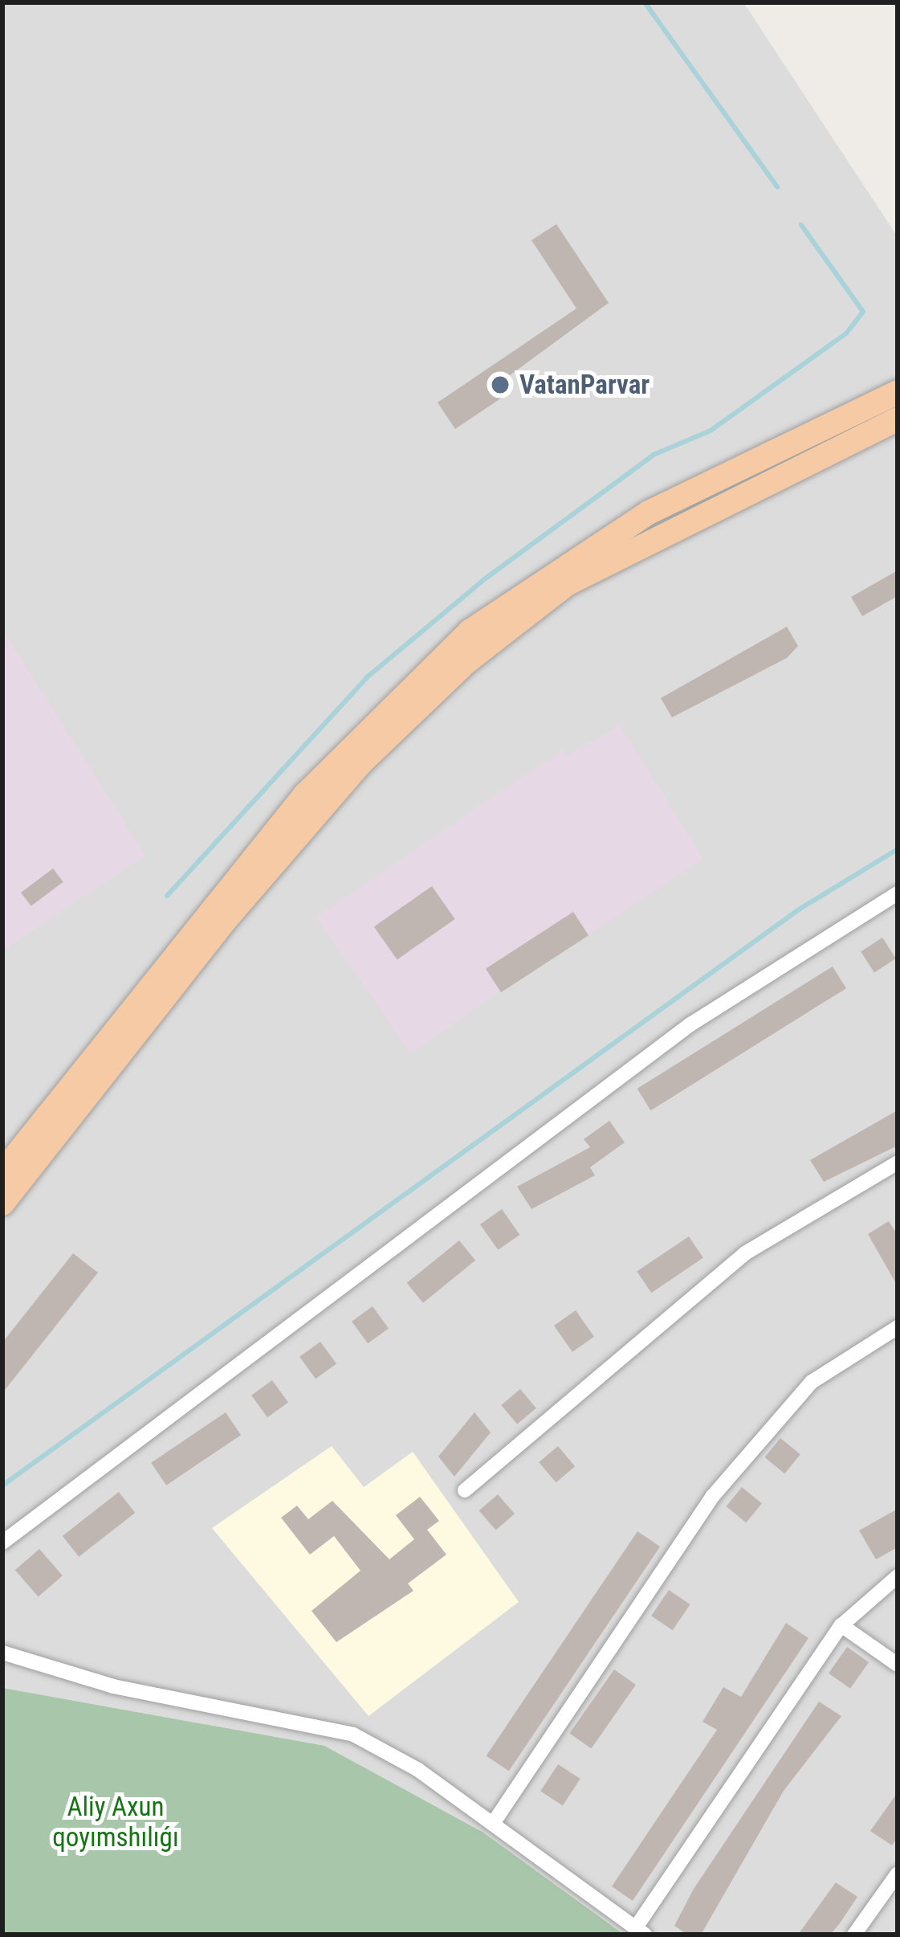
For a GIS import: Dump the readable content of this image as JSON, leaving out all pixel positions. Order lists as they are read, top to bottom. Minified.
{"parks":["Aliy Axun qoyımshılıǵı"],"places":["VatanParvar"]}
